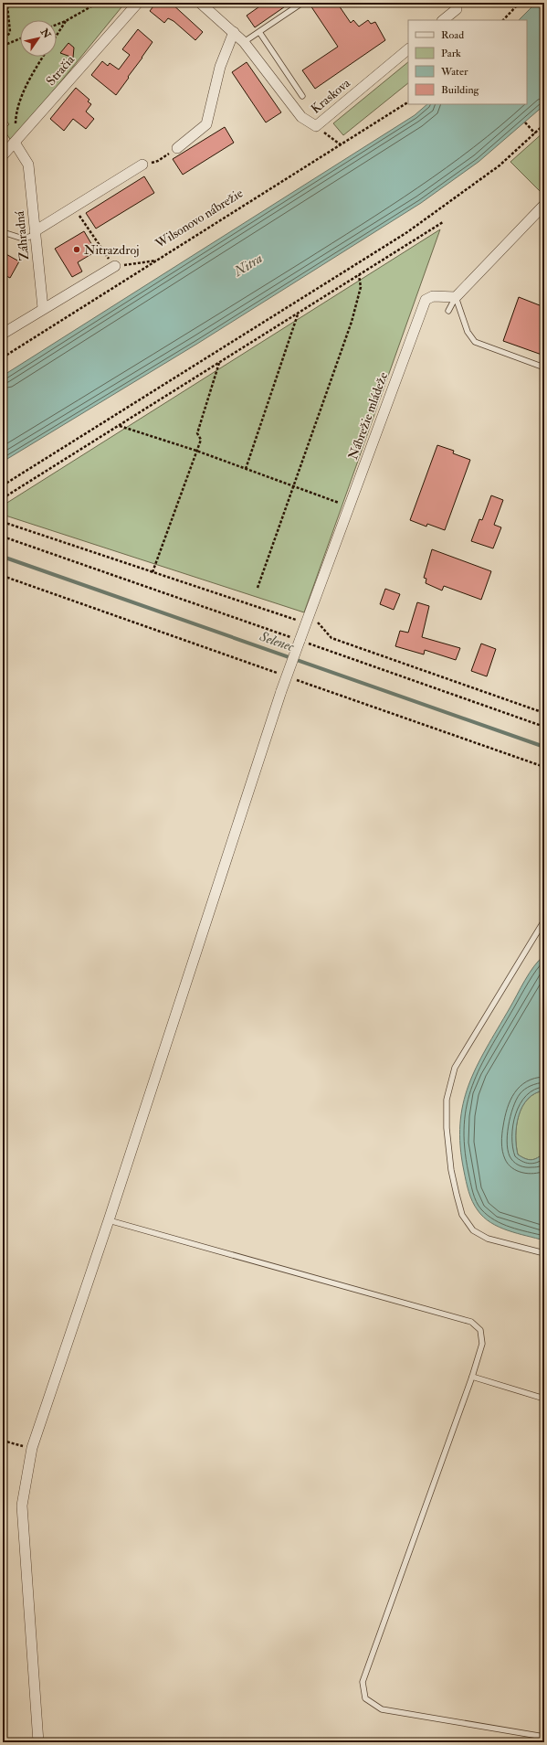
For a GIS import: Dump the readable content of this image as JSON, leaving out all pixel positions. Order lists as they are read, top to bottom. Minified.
{"streets":{"street":["Stračia","Kraskova","Záhradná","Nábrežie mládeže"],"path":["Wilsonovo nábrežie"]},"crossings":[["Stračia","Záhradná"]],"water":["Nitra","Selenec"],"places":["Nitrazdroj"],"legend":["Road","Park","Water","Building"],"north":"top right"}
